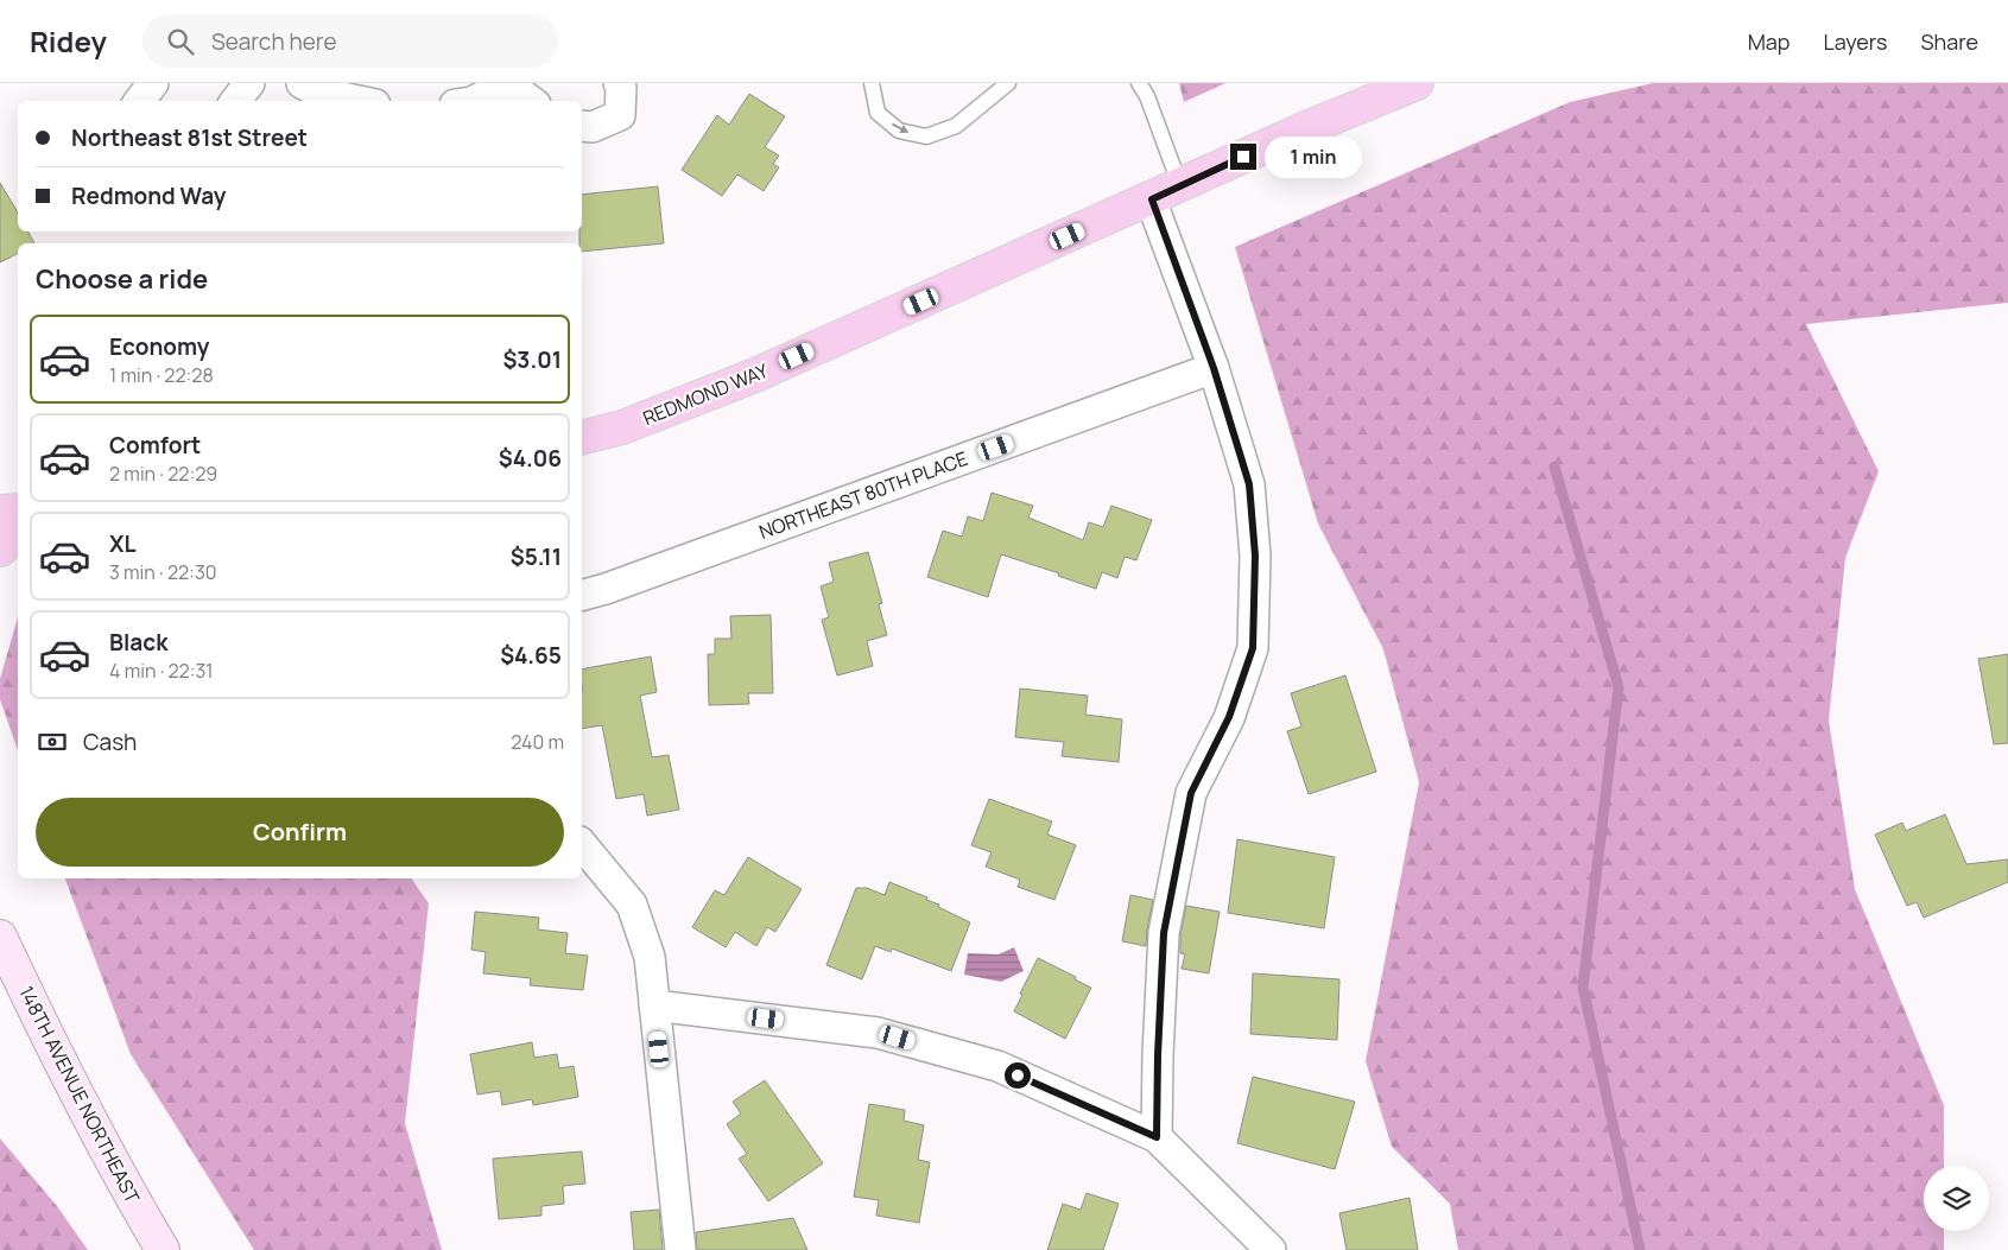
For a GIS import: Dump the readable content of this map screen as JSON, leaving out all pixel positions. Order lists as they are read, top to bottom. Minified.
{"streets":{"main road":["REDMOND WAY","148TH AVENUE NORTHEAST"],"street":["NORTHEAST 80TH PLACE"]},"page":{"header":"Ridey","search":"Search here","nav":["Map","Layers","Share"],"banner":["Northeast 81st Street","Redmond Way"],"bubble":"1 min","heading":"Choose a ride","list":[{"name":"Economy","note":"1 min · 22:28","value":"$3.01"},{"name":"Comfort","note":"2 min · 22:29","value":"$4.06"},{"name":"XL","note":"3 min · 22:30","value":"$5.11"},{"name":"Black","note":"4 min · 22:31","value":"$4.65"}],"pay":["Cash","240 m"],"buttons":"Confirm"}}
